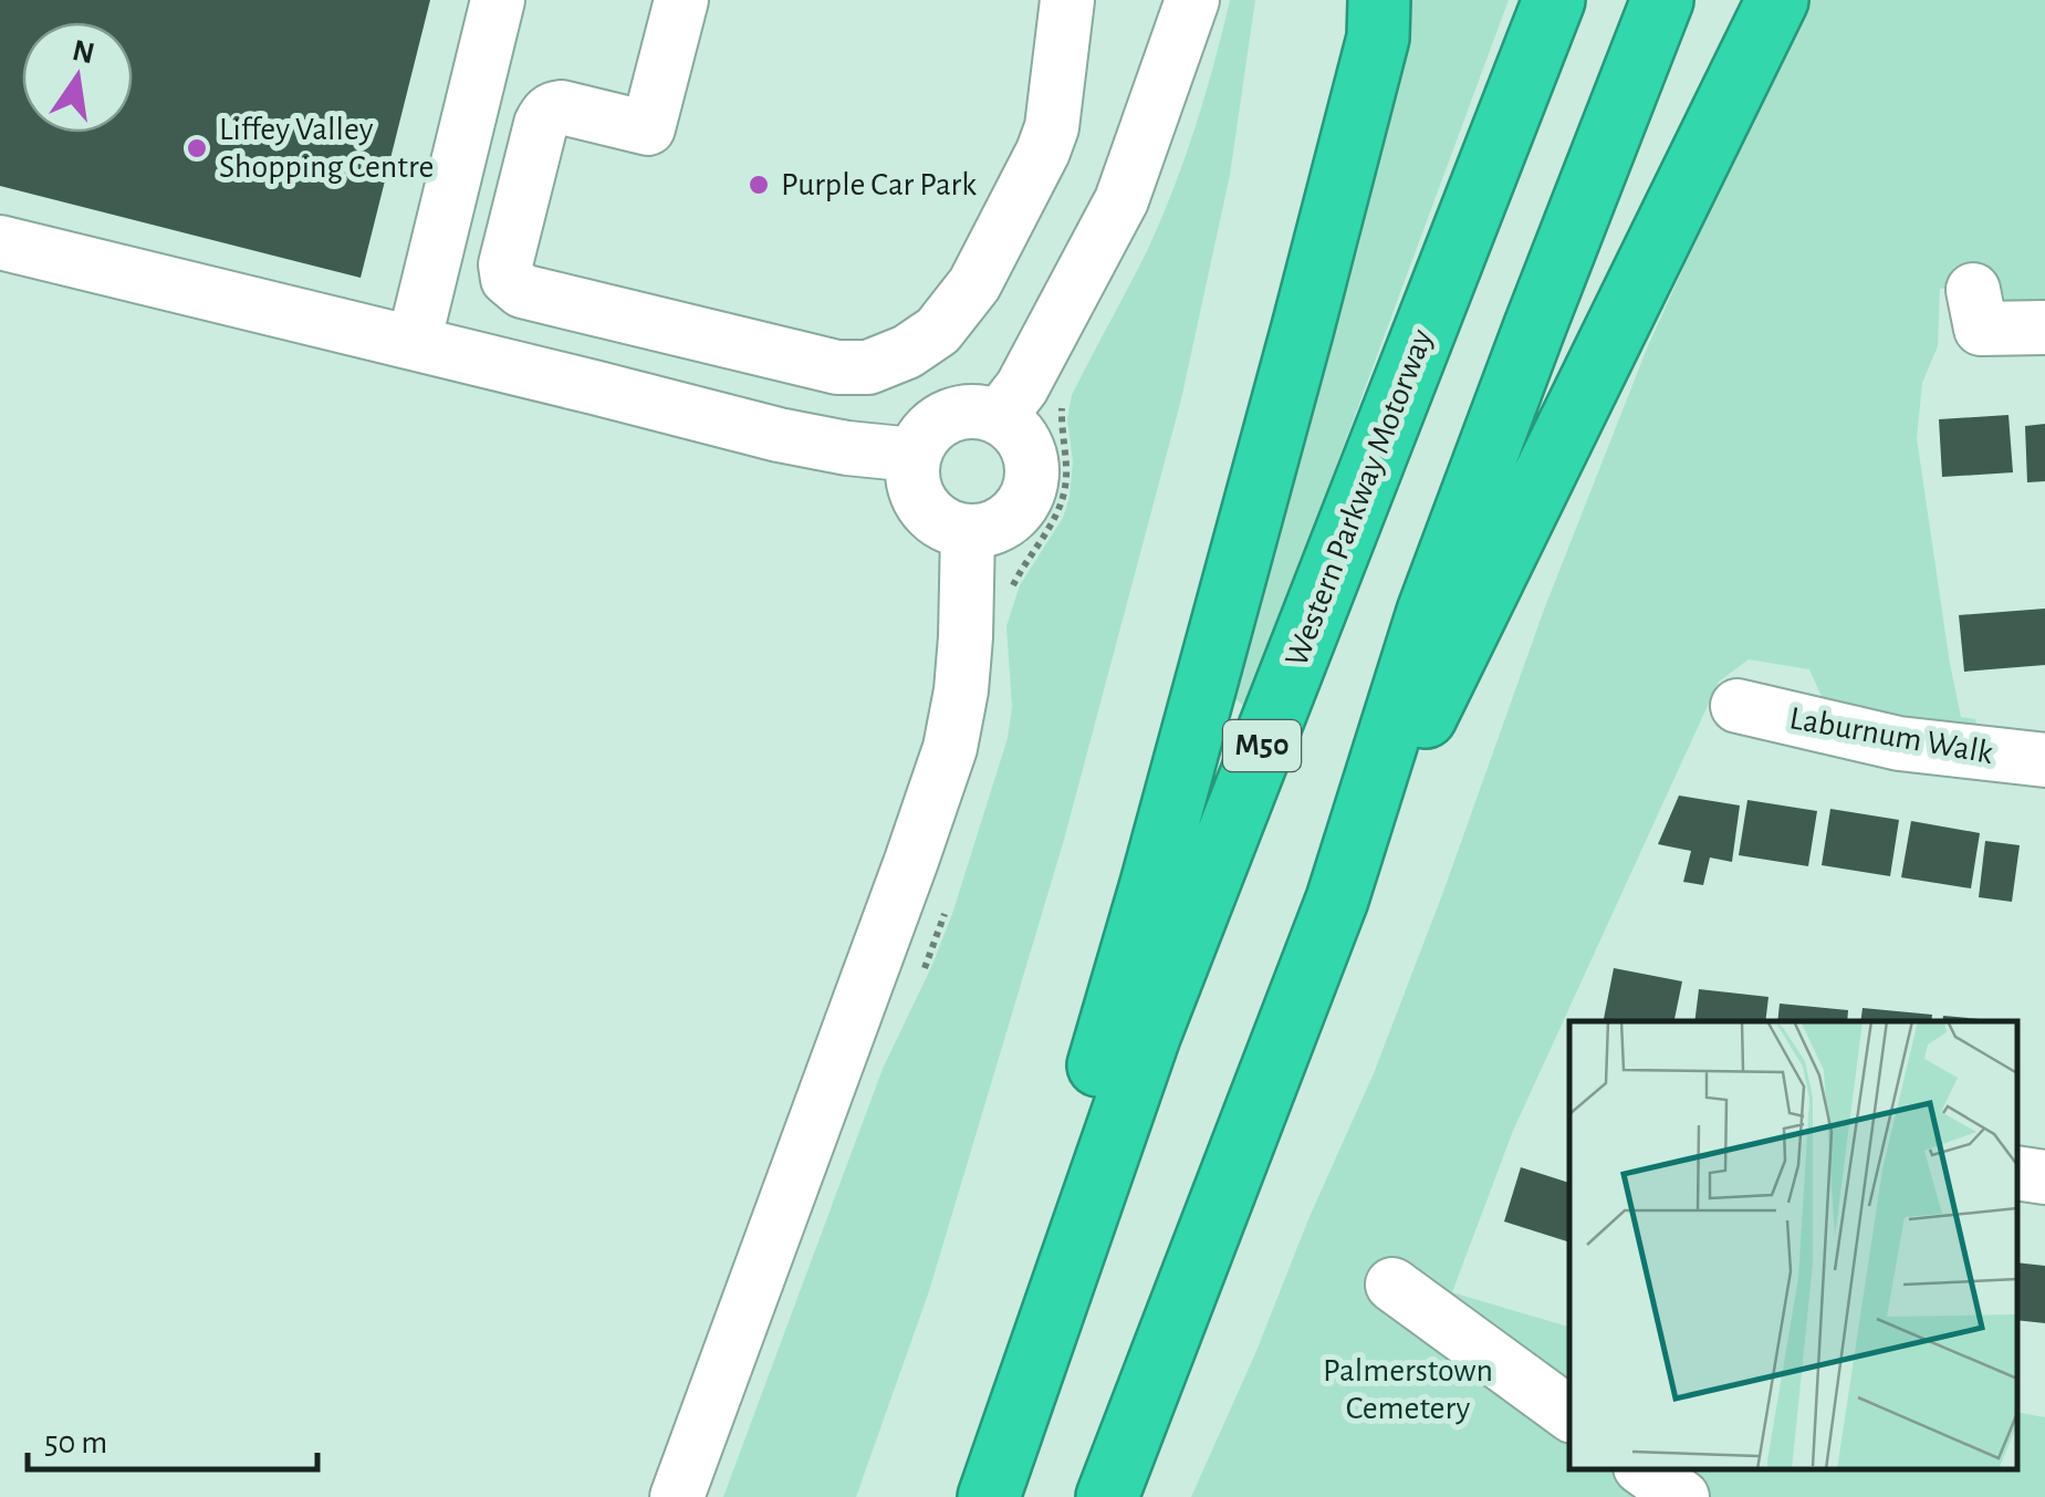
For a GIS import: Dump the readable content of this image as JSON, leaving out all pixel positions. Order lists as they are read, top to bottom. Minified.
{"streets":{"highway":["Western Parkway Motorway","M50"],"street":["Laburnum Walk"]},"parks":["Palmerstown Cemetery"],"places":["Liffey Valley Shopping Centre","Purple Car Park"],"scale_bar":"50 m","north":"top"}
